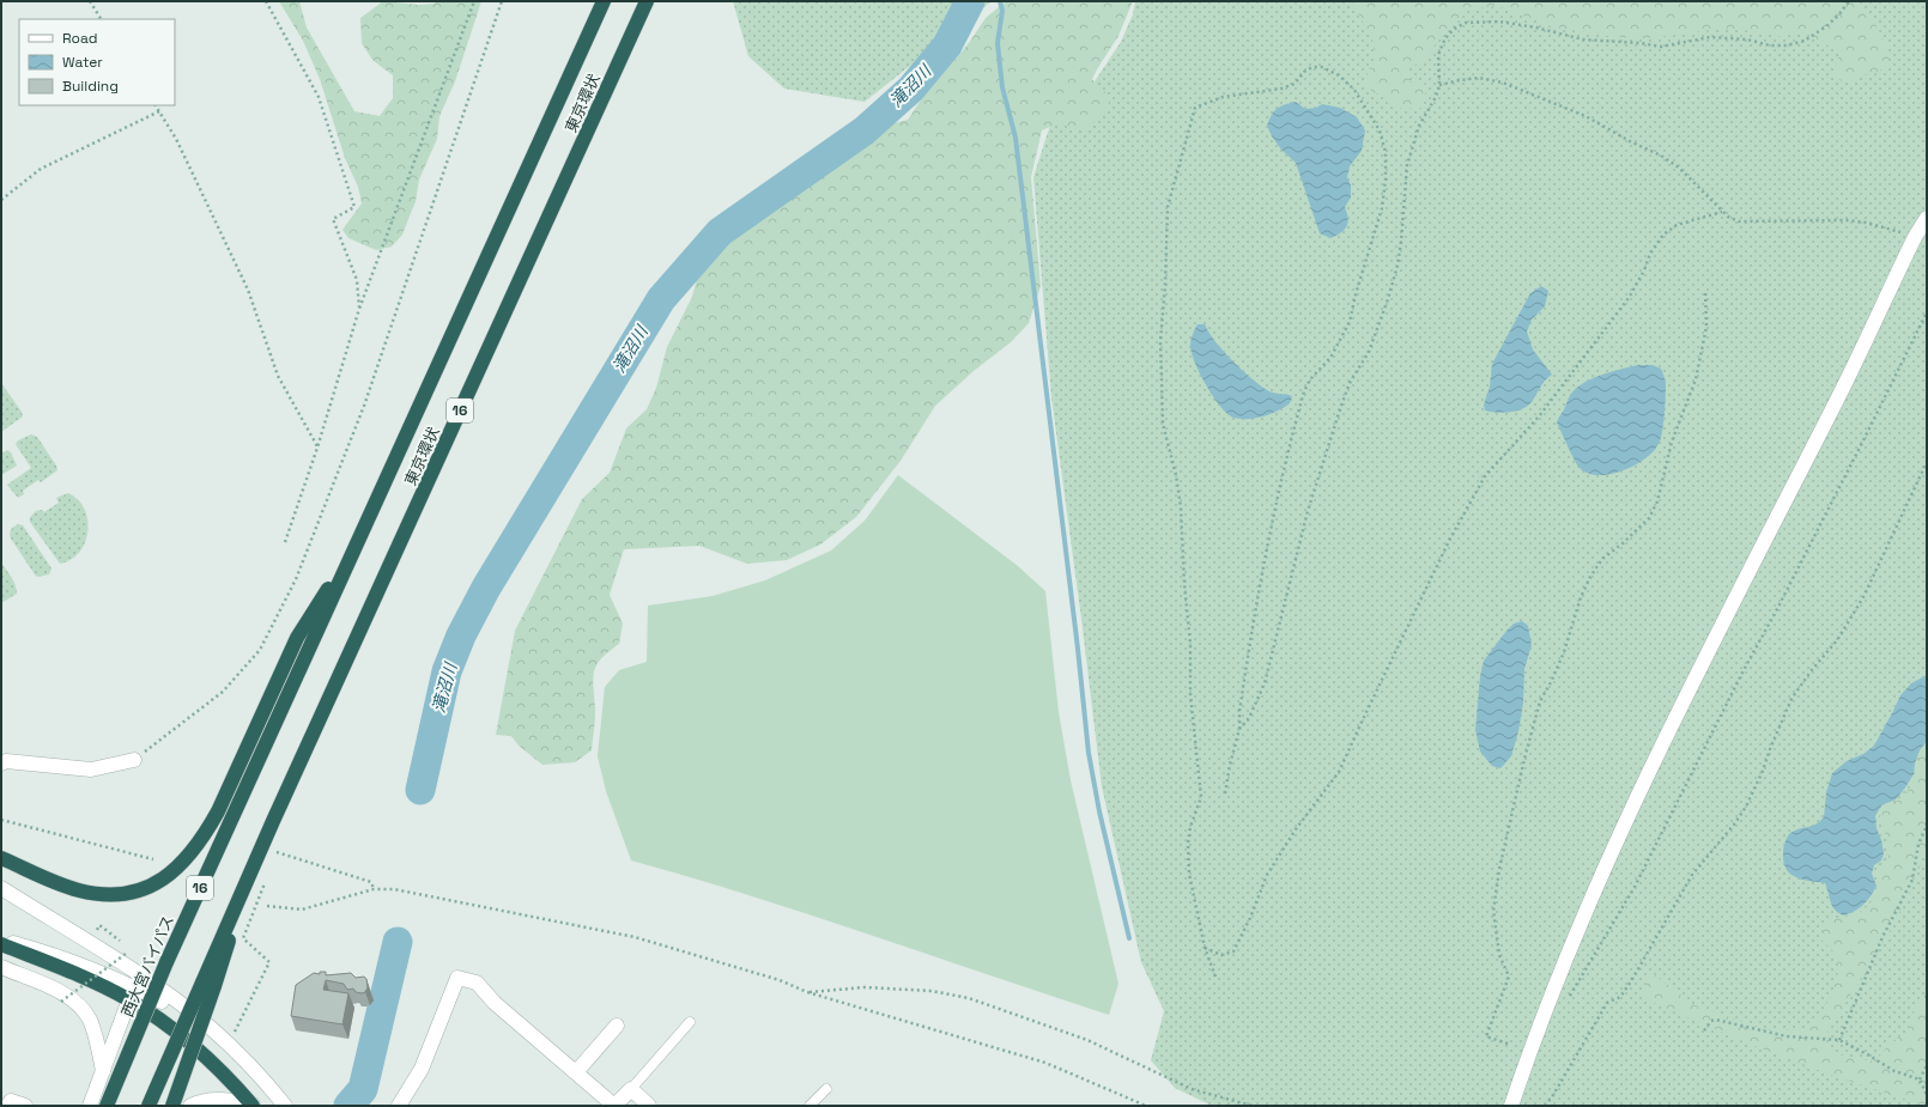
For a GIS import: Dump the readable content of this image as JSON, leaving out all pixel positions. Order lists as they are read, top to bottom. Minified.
{"streets":{"highway":["東京環状","16","西大宮バイパス"]},"crossings":[["東京環状","西大宮バイパス"]],"water":["滝沼川"],"legend":["Road","Water","Building"]}
